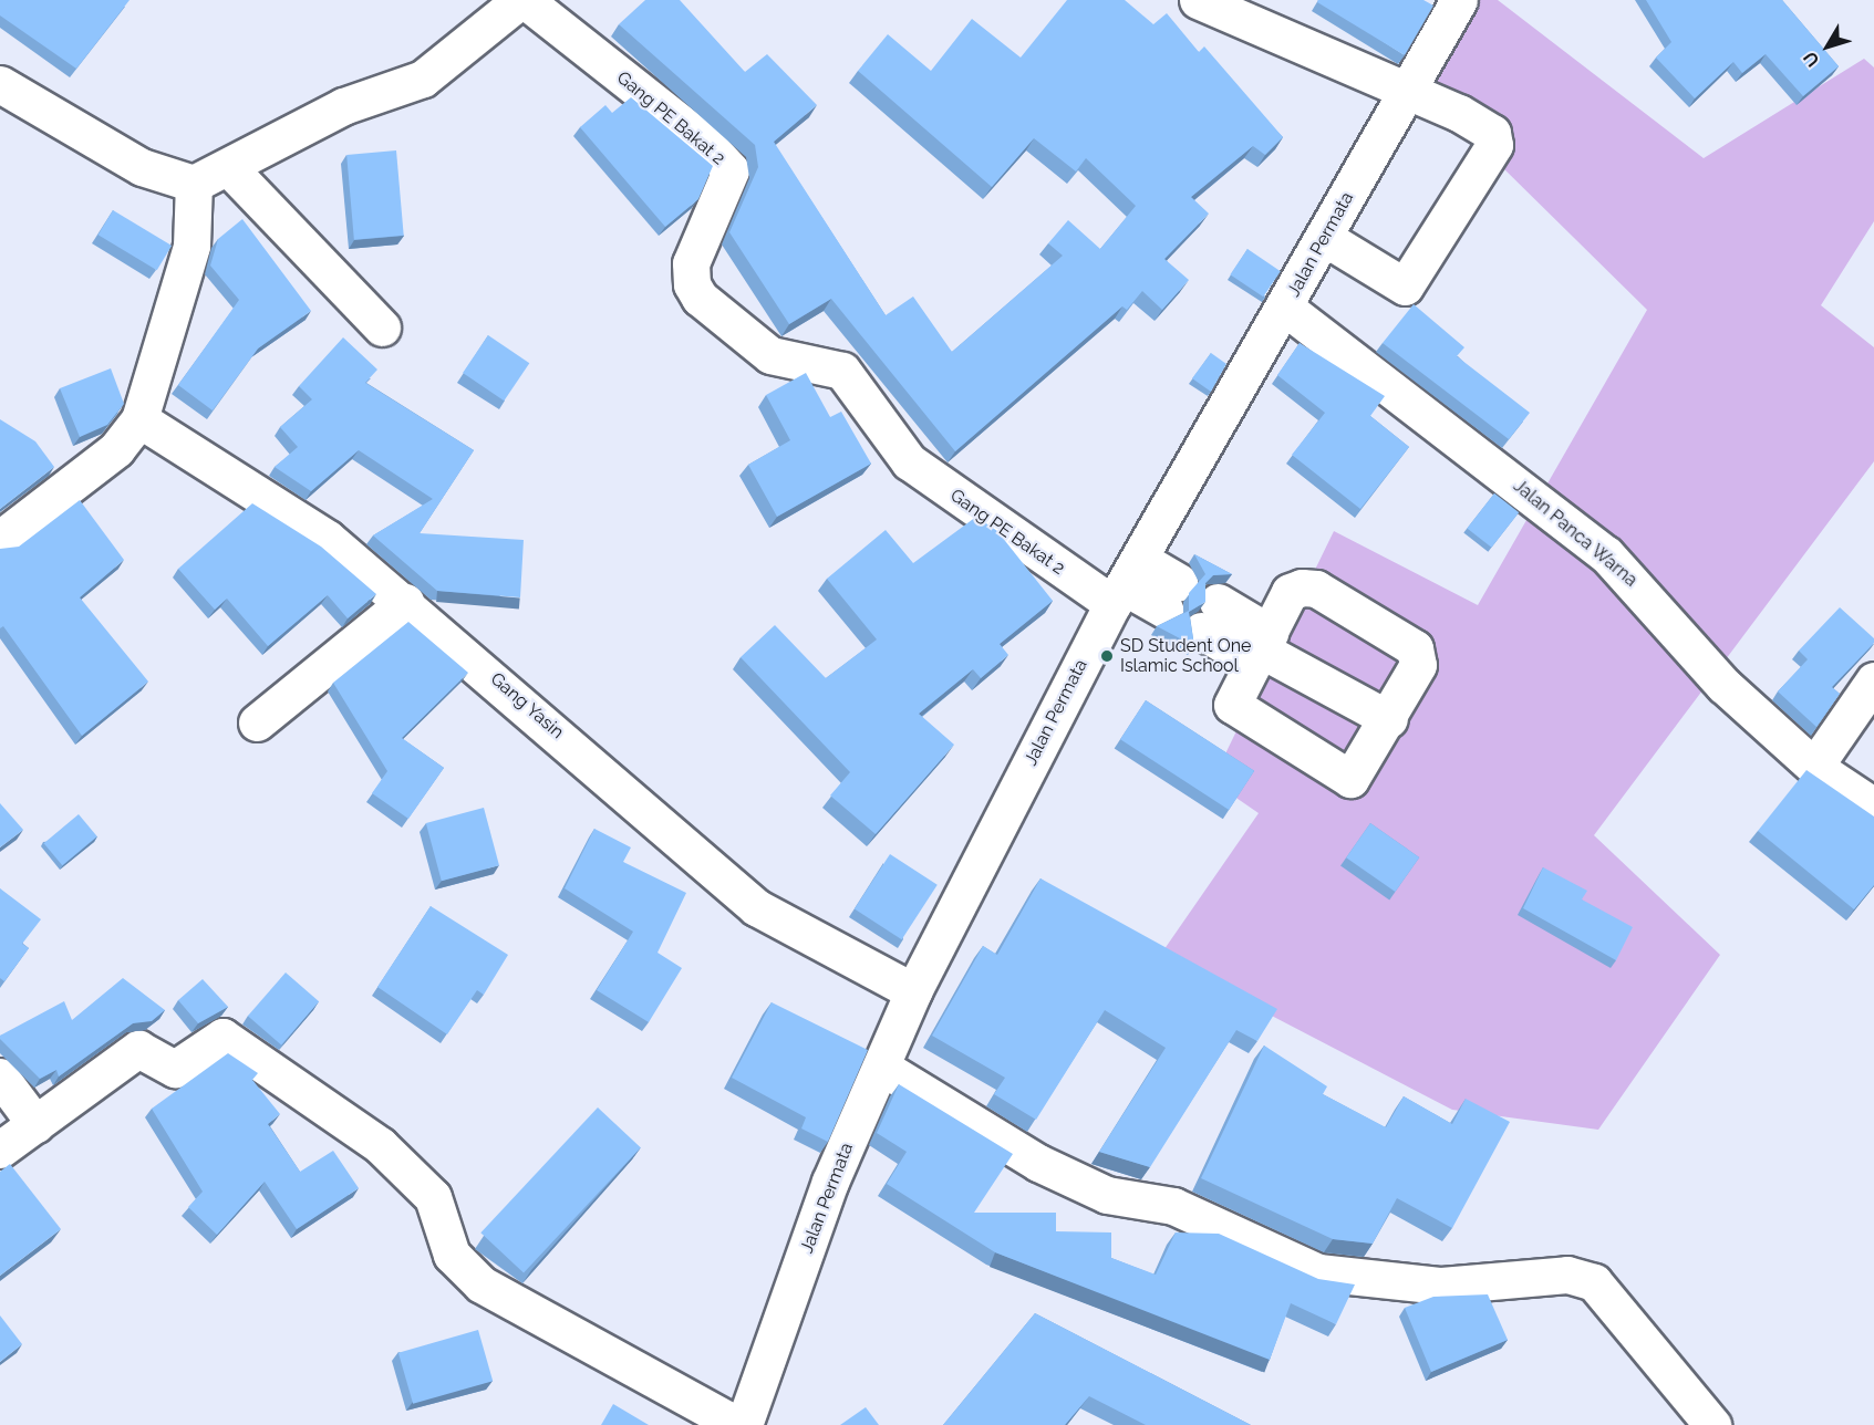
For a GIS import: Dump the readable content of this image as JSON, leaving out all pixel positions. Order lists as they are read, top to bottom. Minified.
{"streets":{"street":["Gang PE Bakat 2","Jalan Permata","Jalan Panca Warna","Gang Yasin"]},"crossings":[["Gang PE Bakat 2","Jalan Permata"],["Jalan Permata","Jalan Panca Warna"],["Jalan Permata","Gang Yasin"]],"places":["SD Student One Islamic School"],"north":"bottom left"}
